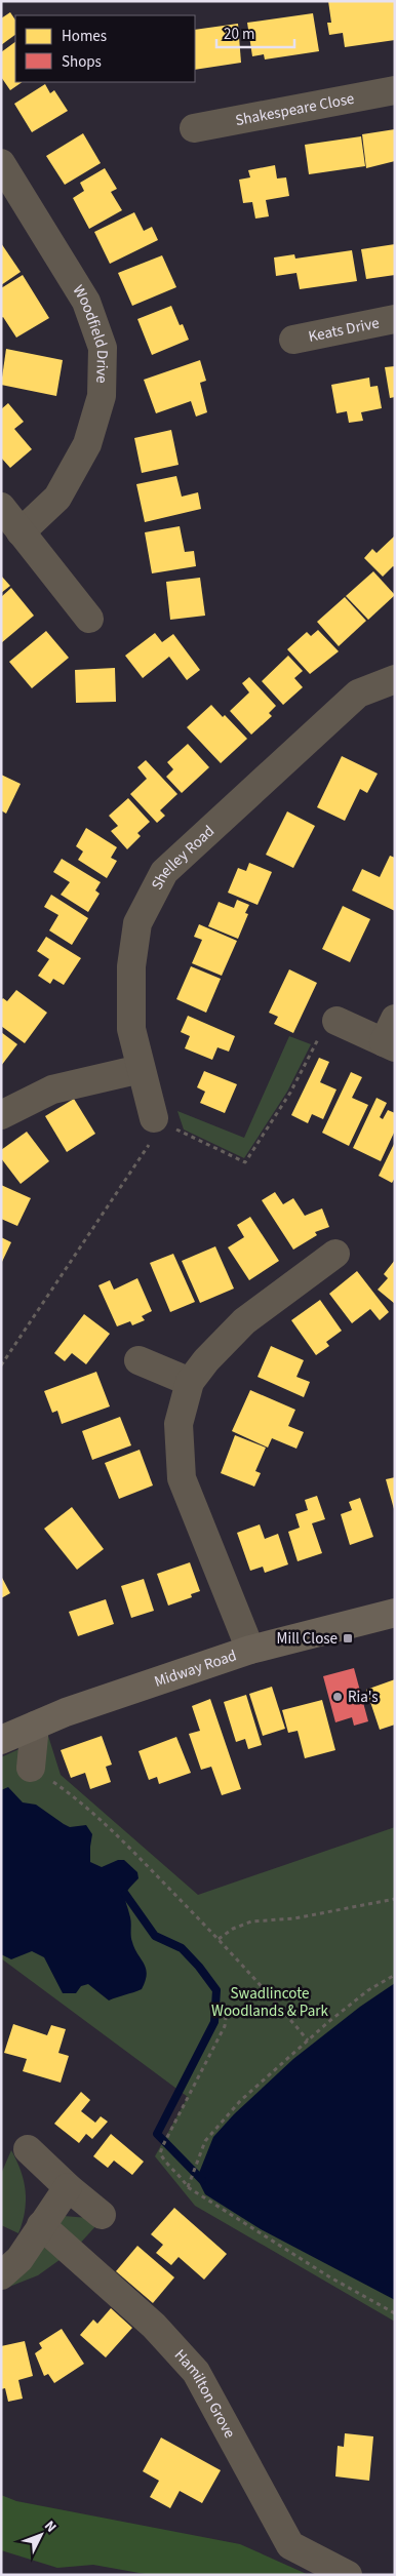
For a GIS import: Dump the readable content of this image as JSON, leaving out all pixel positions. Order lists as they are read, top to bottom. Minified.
{"streets":{"main road":["Midway Road"],"street":["Shakespeare Close","Keats Drive","Woodfield Drive","Shelley Road","Hamilton Grove"]},"parks":["Swadlincote Woodlands & Park"],"places":{"transit":["Mill Close"],"other":["Ria's"]},"legend":["Homes","Shops"],"scale_bar":"20 m","north":"top right"}
